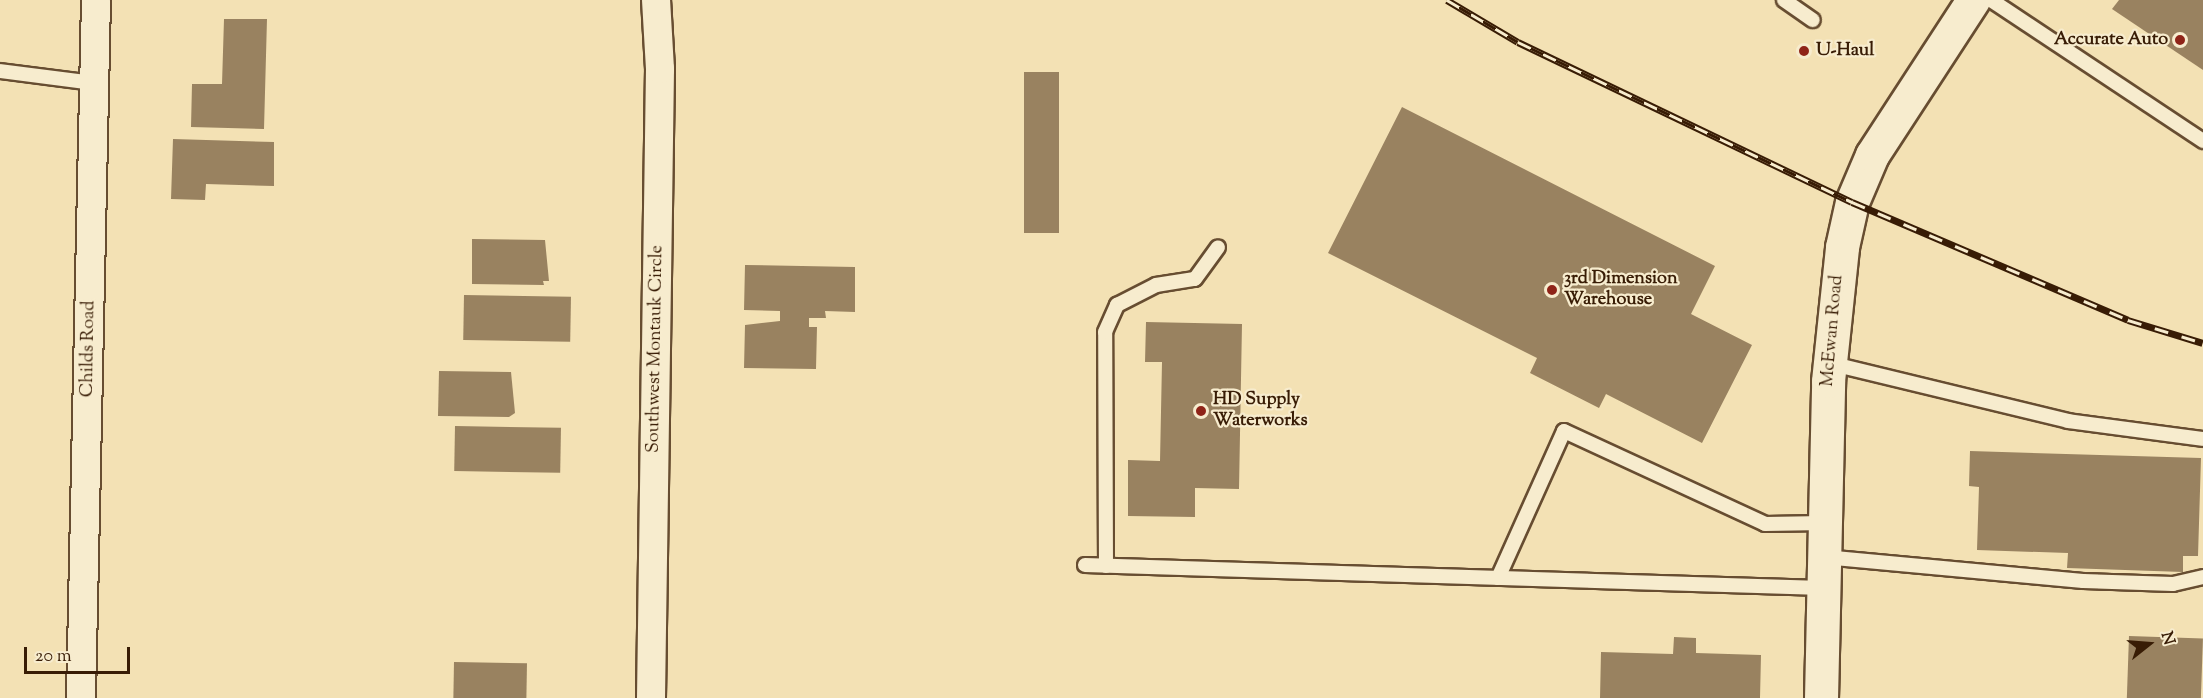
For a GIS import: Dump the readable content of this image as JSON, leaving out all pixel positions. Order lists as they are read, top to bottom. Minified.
{"streets":{"street":["McEwan Road","Childs Road","Southwest Montauk Circle"]},"places":["Accurate Auto","U-Haul","3rd Dimension Warehouse","HD Supply Waterworks"],"scale_bar":"20 m","north":"right"}
